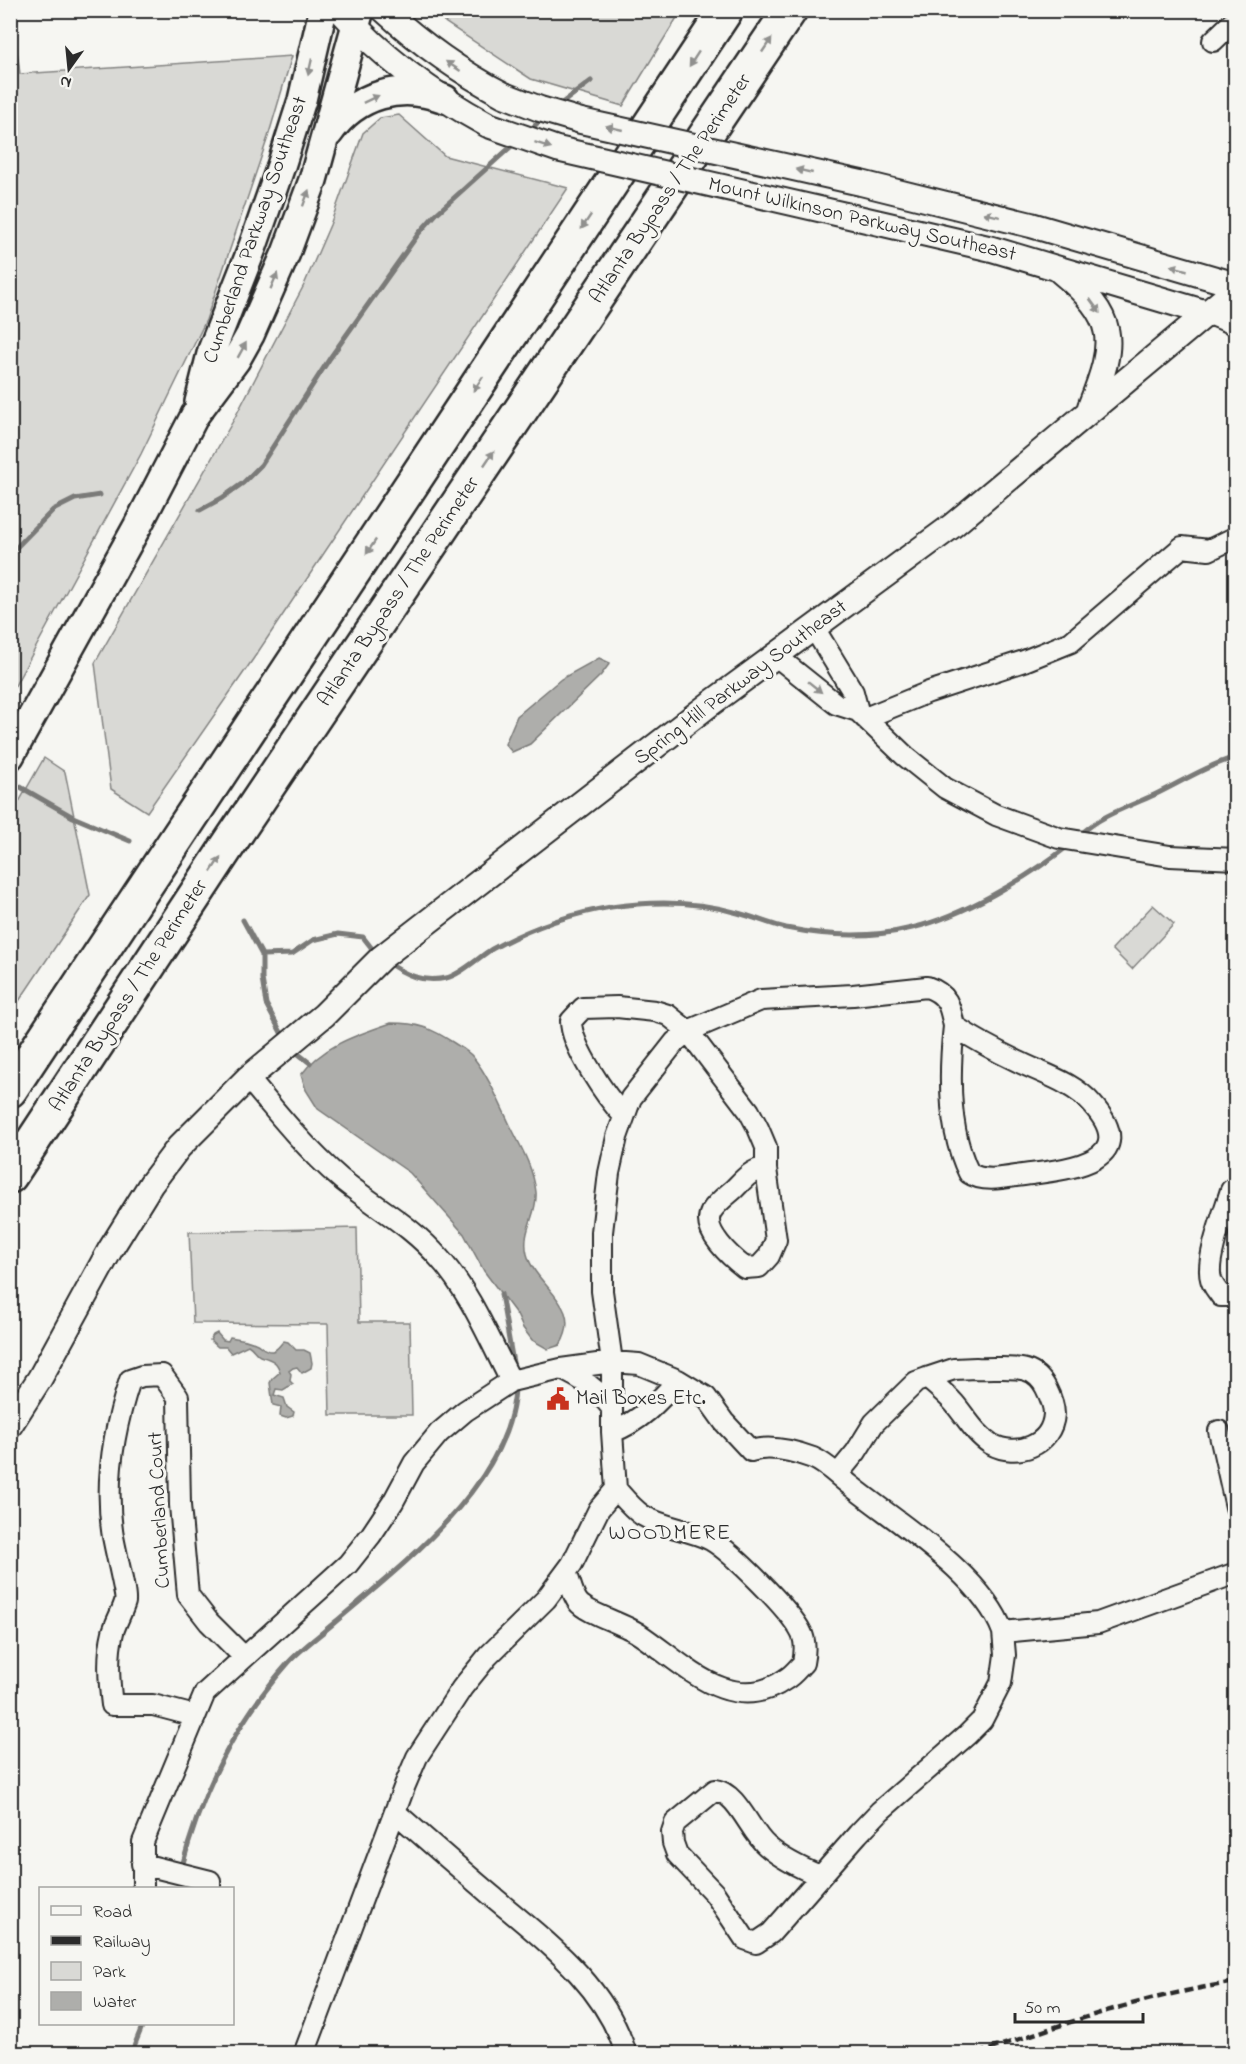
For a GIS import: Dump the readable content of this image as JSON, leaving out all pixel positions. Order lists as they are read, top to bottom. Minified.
{"streets":{"highway":["Atlanta Bypass / The Perimeter"],"main road":["Cumberland Parkway Southeast"],"street":["Mount Wilkinson Parkway Southeast","Spring Hill Parkway Southeast","Cumberland Court"]},"crossings":[["Mount Wilkinson Parkway Southeast","Cumberland Parkway Southeast"],["Mount Wilkinson Parkway Southeast","Spring Hill Parkway Southeast"]],"districts":["WOODMERE"],"places":{"public building":["Mail Boxes Etc."]},"legend":["Road","Railway","Park","Water"],"scale_bar":"50 m","north":"bottom"}
